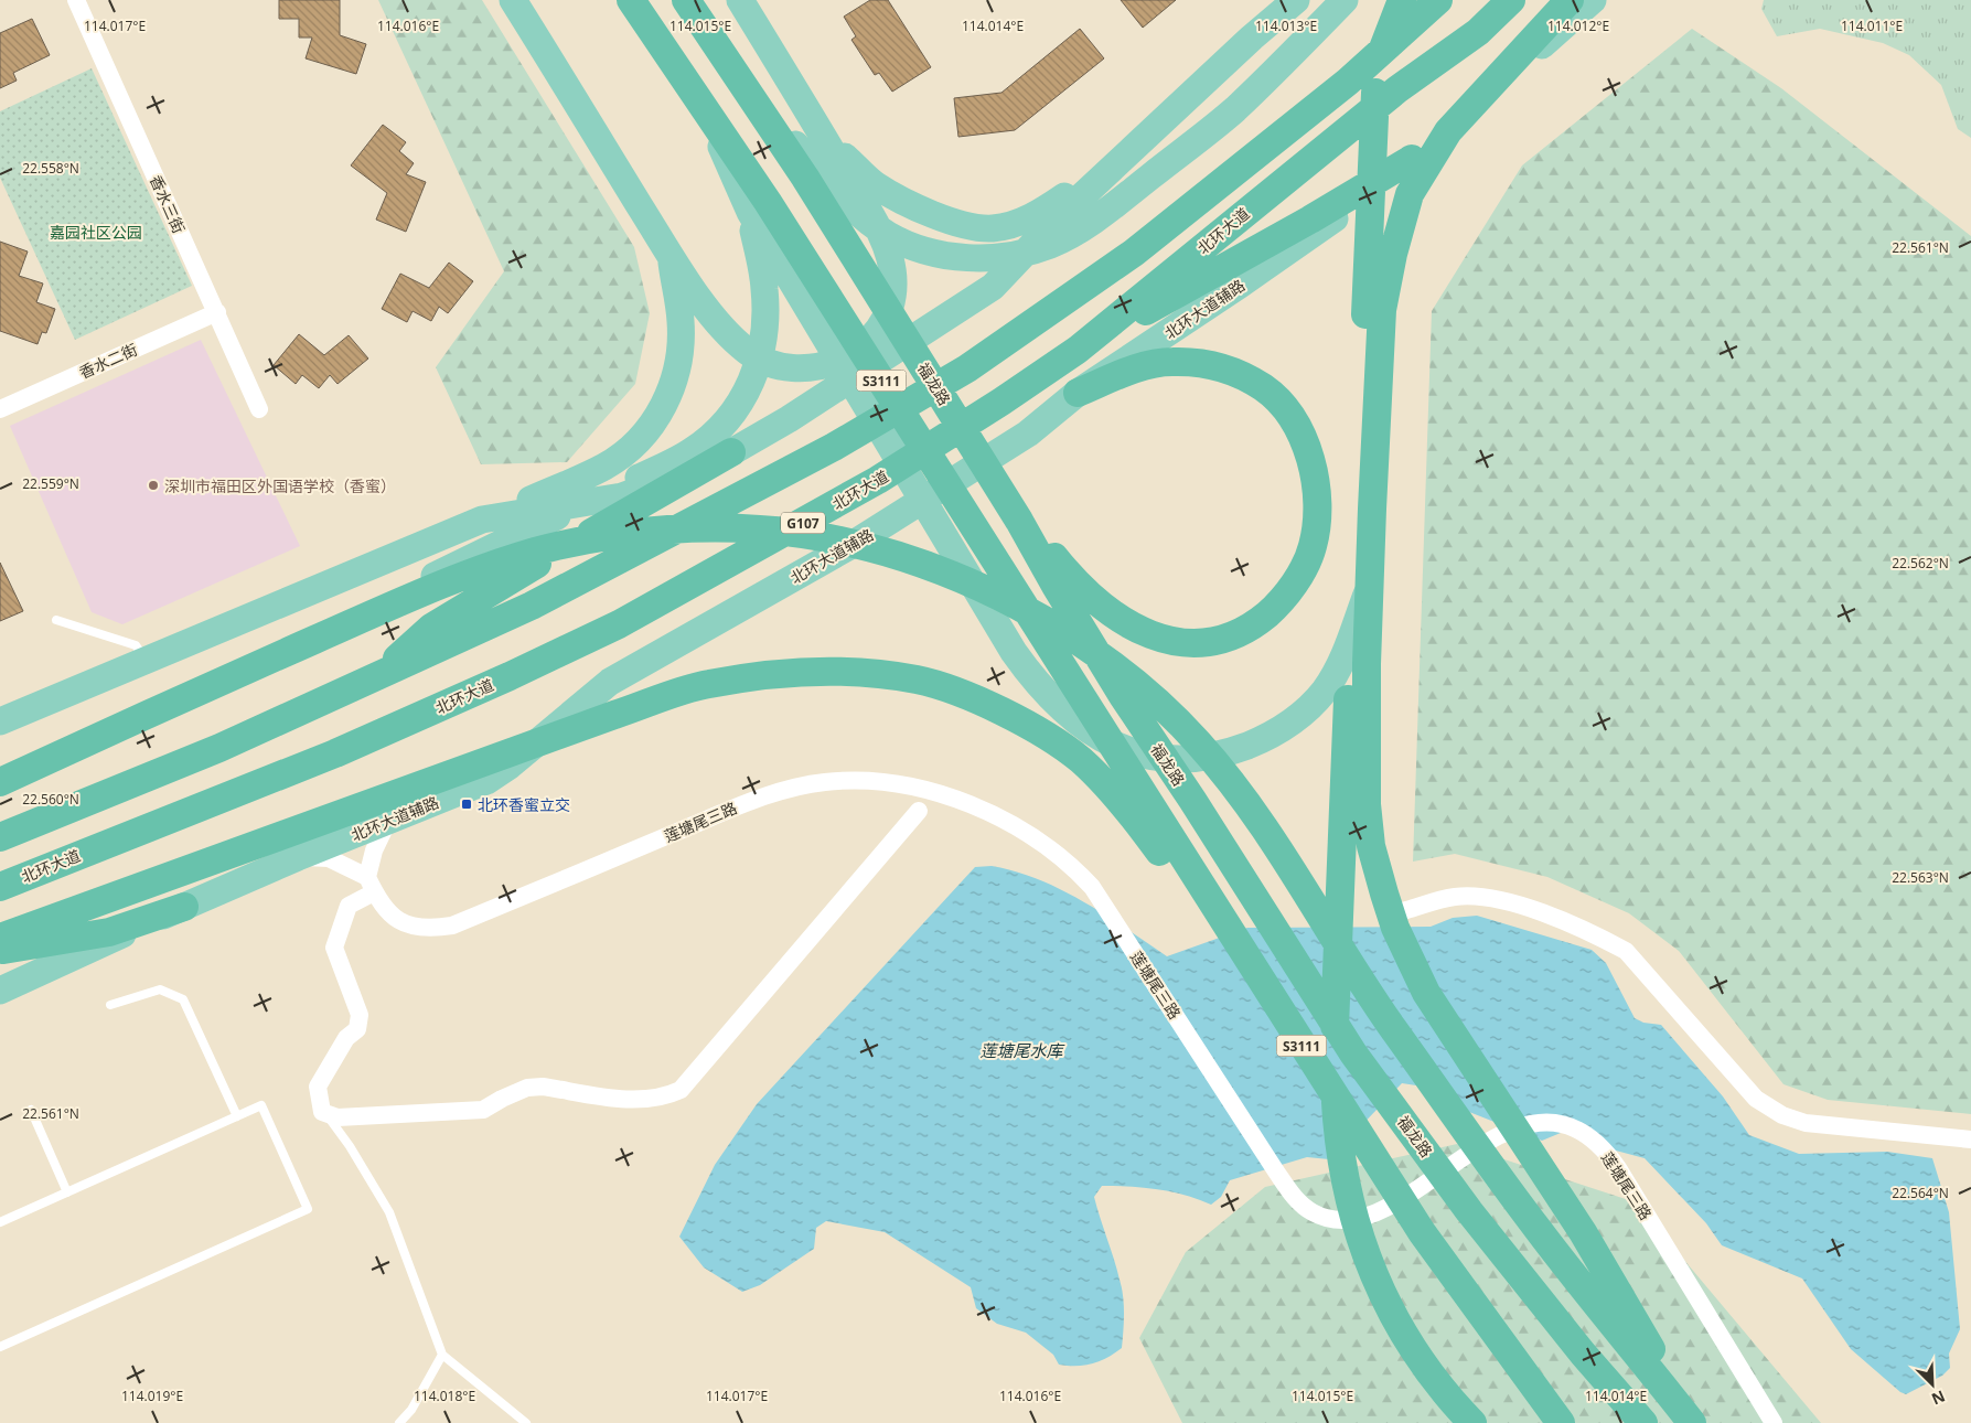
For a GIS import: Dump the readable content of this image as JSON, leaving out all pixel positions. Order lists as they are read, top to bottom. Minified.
{"streets":{"highway":["北环大道","S3111","福龙路","G107"],"main road":["北环大道辅路"],"street":["香水三街","香水二街","莲塘尾三路"]},"crossings":[["香水三街","香水二街"]],"water":["莲塘尾水库"],"parks":["嘉园社区公园"],"places":{"other":["深圳市福田区外国语学校（香蜜）"],"transit":["北环香蜜立交"]},"north":"bottom right","coordinates":["114.017°E","114.016°E","114.015°E","114.014°E","114.013°E","114.012°E","114.011°E","22.558°N","22.561°N","22.559°N","22.562°N","22.560°N","22.563°N","22.564°N","114.019°E","114.018°E"]}
